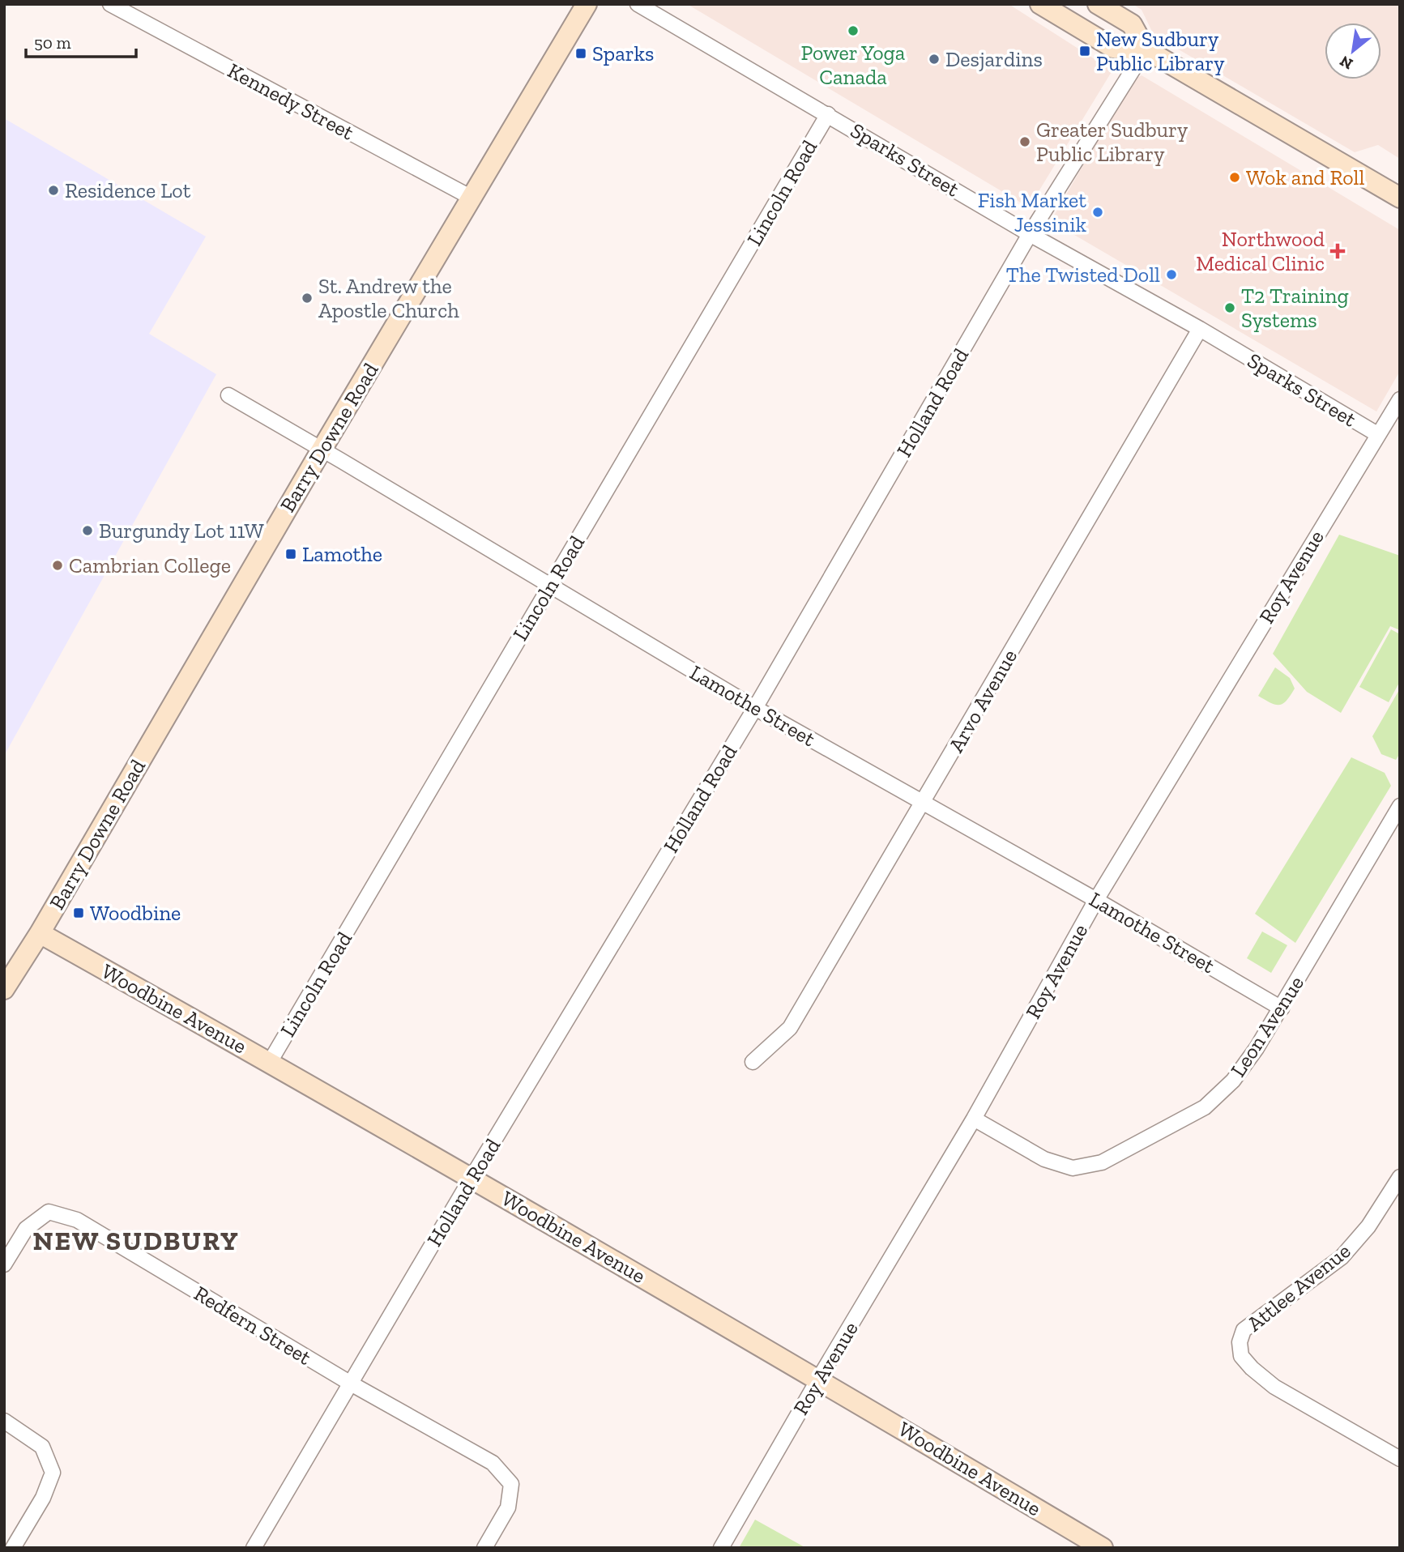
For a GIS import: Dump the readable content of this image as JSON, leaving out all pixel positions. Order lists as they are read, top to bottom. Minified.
{"streets":{"main road":["Barry Downe Road","Woodbine Avenue"],"street":["Kennedy Street","Sparks Street","Lincoln Road","Holland Road","Roy Avenue","Arvo Avenue","Lamothe Street","Leon Avenue","Attlee Avenue","Redfern Street"]},"crossings":[["Kennedy Street","Barry Downe Road"],["Sparks Street","Lincoln Road"],["Sparks Street","Holland Road"],["Sparks Street","Roy Avenue"],["Sparks Street","Arvo Avenue"],["Lincoln Road","Lamothe Street"],["Lincoln Road","Woodbine Avenue"],["Holland Road","Lamothe Street"],["Holland Road","Woodbine Avenue"],["Holland Road","Redfern Street"],["Barry Downe Road","Lamothe Street"],["Barry Downe Road","Woodbine Avenue"],["Roy Avenue","Lamothe Street"],["Roy Avenue","Woodbine Avenue"],["Roy Avenue","Leon Avenue"],["Arvo Avenue","Lamothe Street"],["Lamothe Street","Leon Avenue"]],"districts":["NEW SUDBURY"],"places":{"other":["Power Yoga Canada","Desjardins","Greater Sudbury Public Library","Wok and Roll","Residence Lot","Fish Market Jessinik","The Twisted Doll","St. Andrew the Apostle Church","T2 Training Systems","Burgundy Lot 11W","Cambrian College"],"transit":["New Sudbury Public Library","Sparks","Lamothe","Woodbine"],"health":["Northwood Medical Clinic"]},"scale_bar":"50 m","north":"bottom left"}
